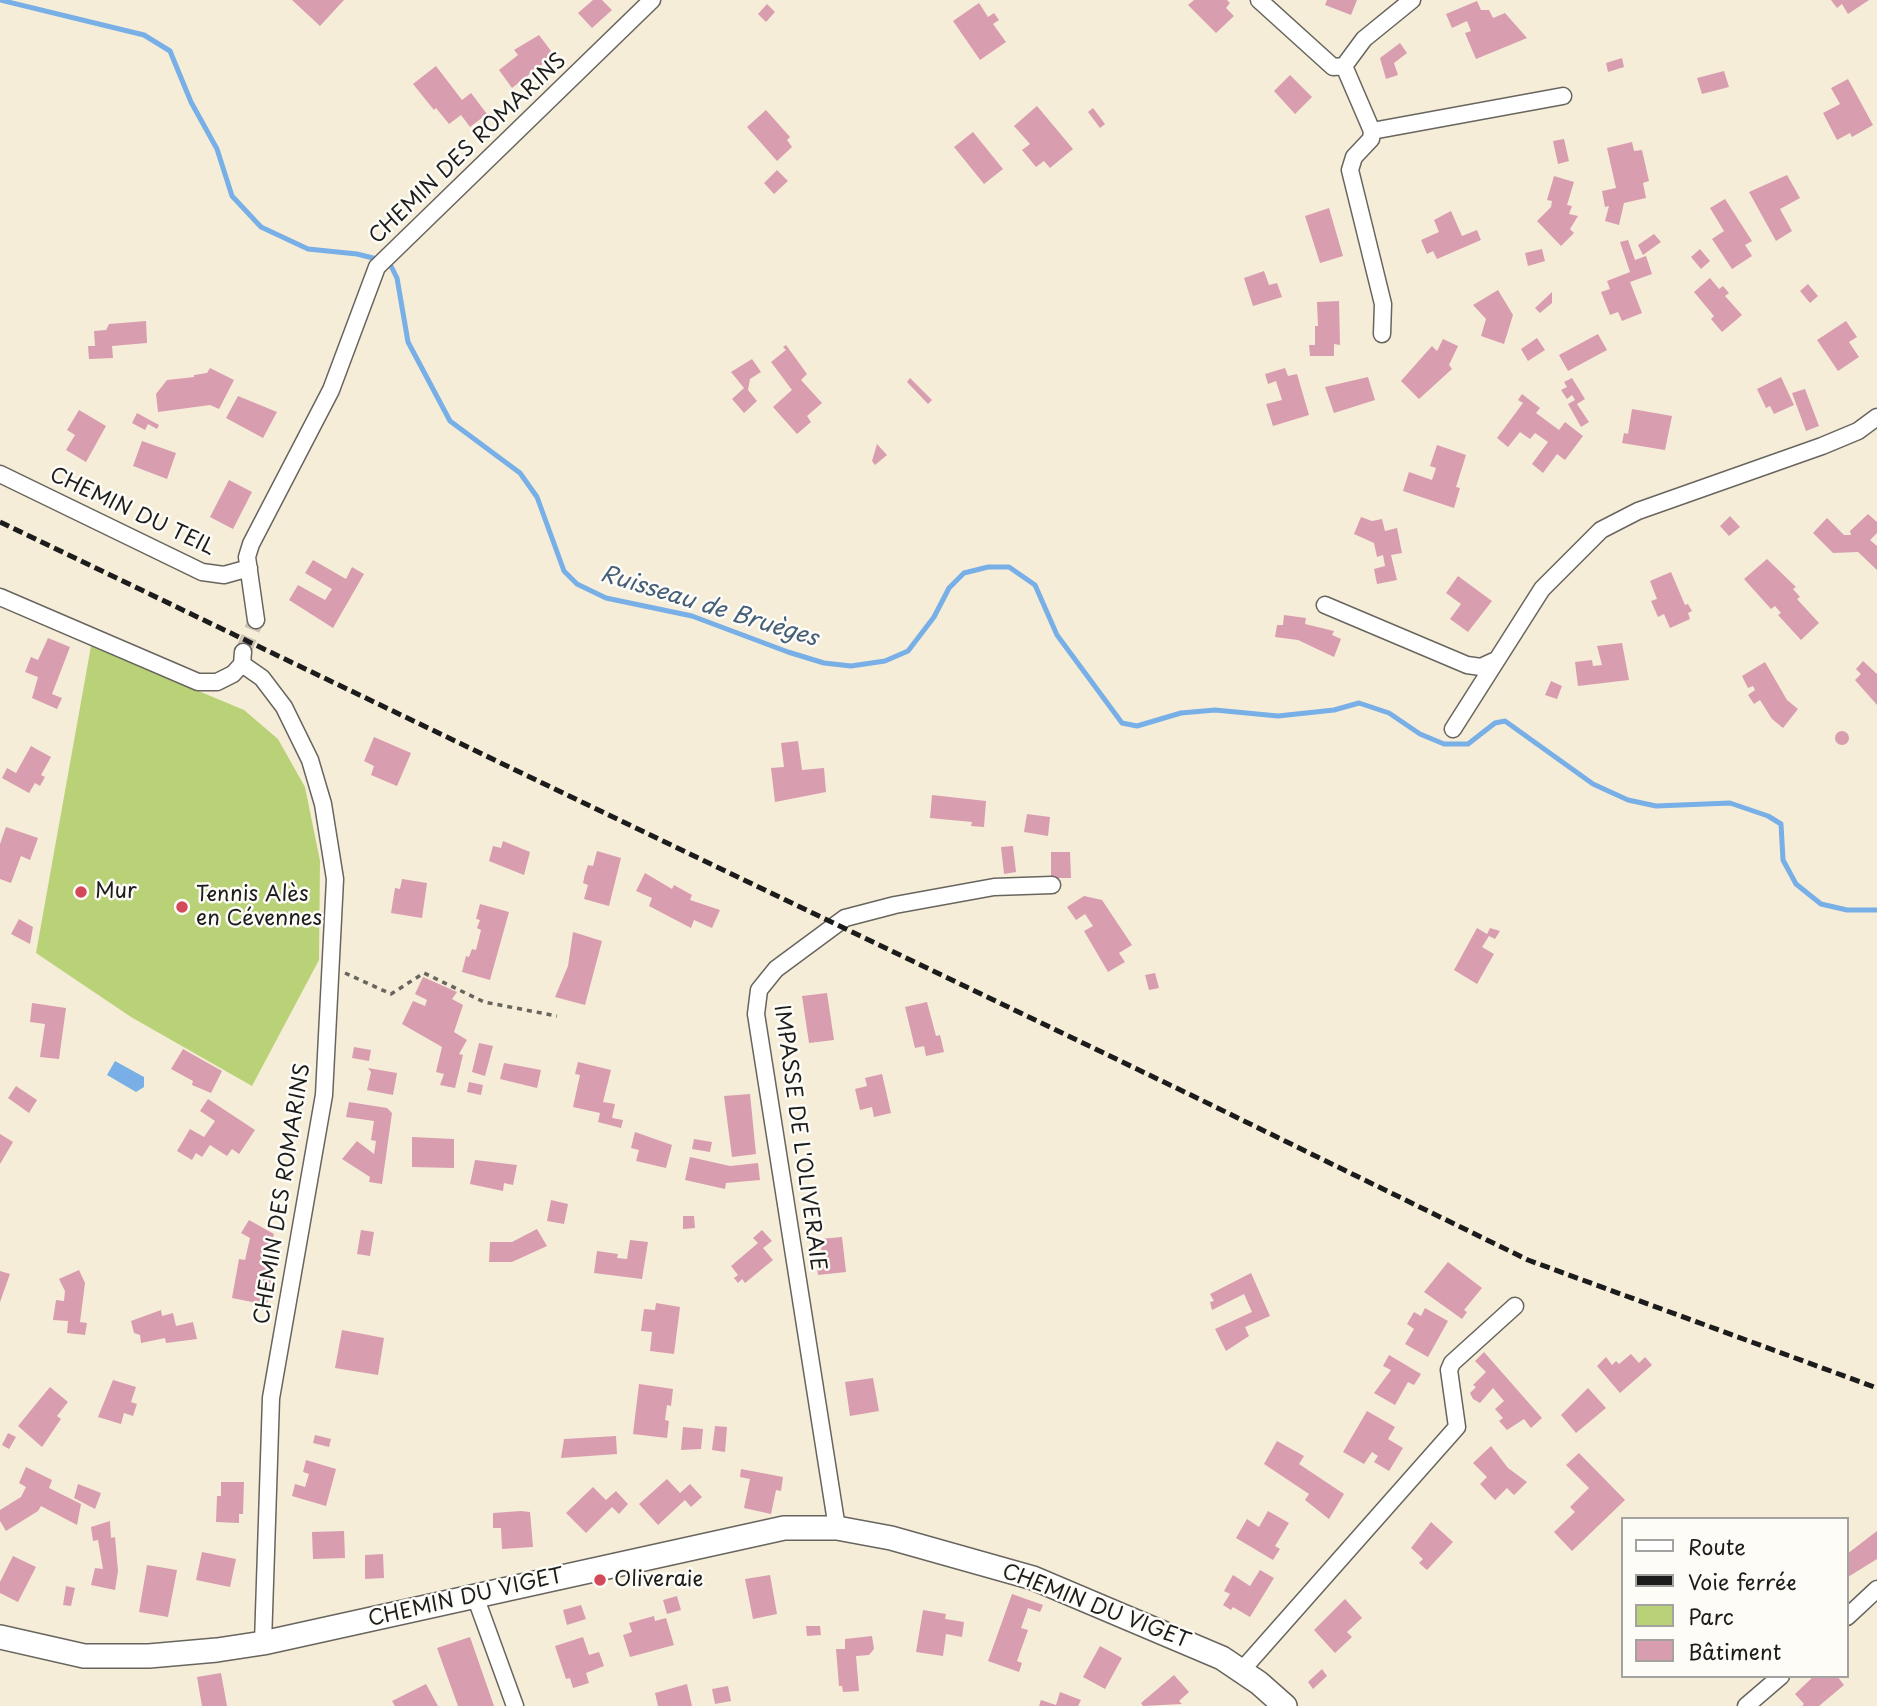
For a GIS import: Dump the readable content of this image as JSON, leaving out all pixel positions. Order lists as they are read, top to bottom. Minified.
{"streets":{"street":["CHEMIN DES ROMARINS","CHEMIN DU TEIL","IMPASSE DE L'OLIVERAIE","CHEMIN DU VIGET"]},"crossings":[["CHEMIN DES ROMARINS","CHEMIN DU TEIL"],["CHEMIN DES ROMARINS","CHEMIN DU VIGET"],["IMPASSE DE L'OLIVERAIE","CHEMIN DU VIGET"]],"water":["Ruisseau de Bruèges"],"places":["Mur","Tennis Alès en Cévennes","Oliveraie"],"legend":["Route","Voie ferrée","Parc","Bâtiment"]}
